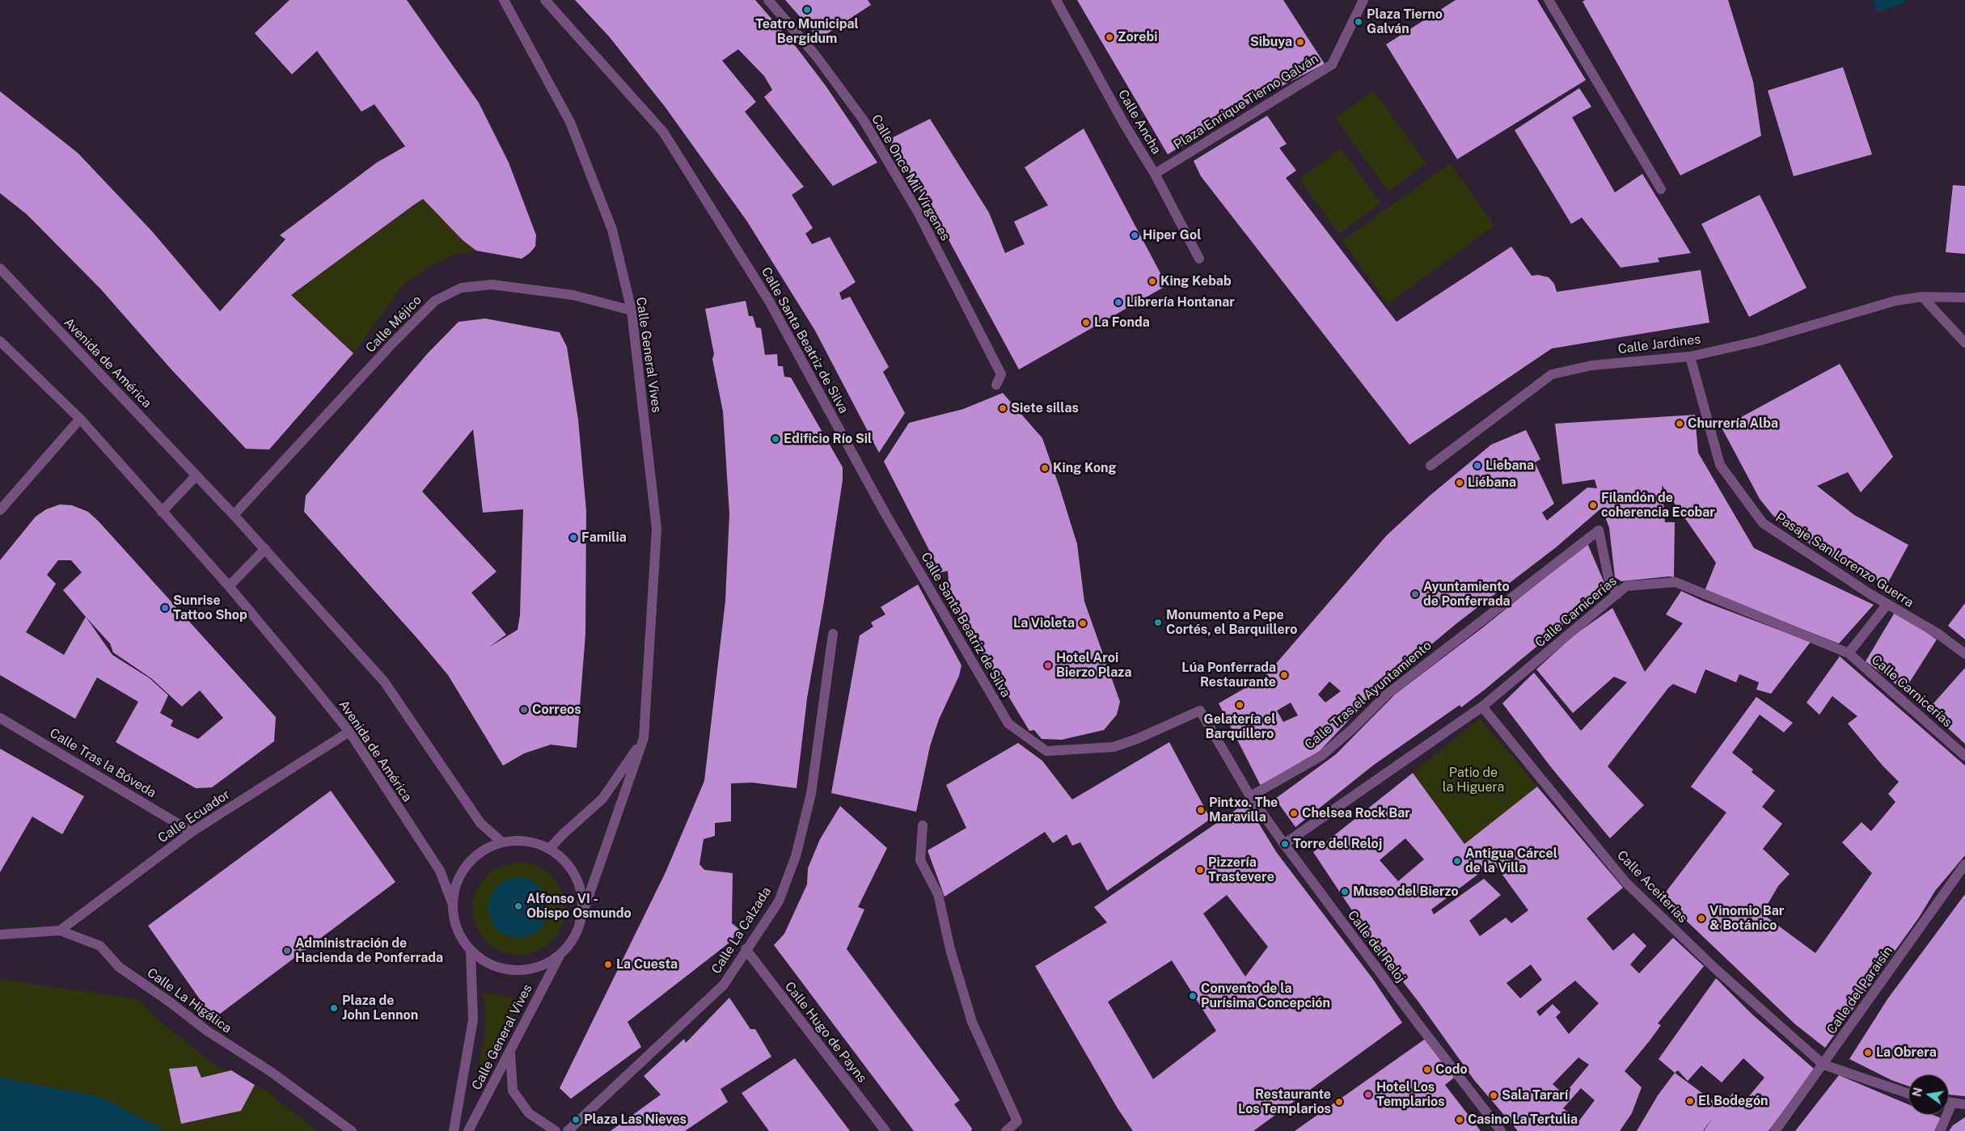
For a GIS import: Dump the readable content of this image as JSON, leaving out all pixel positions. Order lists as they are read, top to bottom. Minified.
{"streets":{"street":["Plaza Enrique Tierno Galván","Calle Ancha","Calle Once Mil Vírgenes","Calle Méjico","Calle Santa Beatriz de Silva","Calle Jardines","Calle General Vives","Avenida de América","Pasaje San Lorenzo Guerra","Calle Carnicerías","Calle Tras el Ayuntamiento","Calle Tras la Bóveda","Calle Ecuador","Calle Aceiterías","Calle La Calzada","Calle del Reloj","Calle del Paraisín","Calle La Higálica","Calle Hugo de Payns"]},"crossings":[["Plaza Enrique Tierno Galván","Calle Ancha"],["Calle Méjico","Calle General Vives"],["Calle Méjico","Avenida de América"],["Calle Santa Beatriz de Silva","Calle del Reloj"],["Calle Jardines","Pasaje San Lorenzo Guerra"],["Calle General Vives","Avenida de América"],["Avenida de América","Calle Ecuador"],["Calle Carnicerías","Calle Tras el Ayuntamiento"],["Calle Carnicerías","Calle Aceiterías"],["Calle Carnicerías","Calle del Reloj"],["Calle Tras el Ayuntamiento","Calle del Reloj"],["Calle Tras la Bóveda","Calle Ecuador"],["Calle Ecuador","Calle La Higálica"],["Calle Aceiterías","Calle del Paraisín"],["Calle La Calzada","Calle Hugo de Payns"]],"parks":["Patio de la Higuera"],"places":["Teatro Municipal Bergidum","Plaza Tierno Galván","Zorebi","Sibuya","Hiper Gol","King Kebab","Librería Hontanar","La Fonda","Siete sillas","Churrería Alba","Edificio Río Sil","Liebana","King Kong","Liébana","Filandón de coherencia Ecobar","Familia","Ayuntamiento de Ponferrada","Sunrise Tattoo Shop","Monumento a Pepe Cortés, el Barquillero","La Violeta","Hotel Aroi Bierzo Plaza","Lúa Ponferrada Restaurante","Gelatería el Barquillero","Correos","Pintxo. The Maravilla","Chelsea Rock Bar","Torre del Reloj","Antigua Cárcel de la Villa","Pizzería Trastevere","Museo del Bierzo","Alfonso VI - Obispo Osmundo","Vinomio Bar & Botánico","Administración de Hacienda de Ponferrada","La Cuesta","Convento de la Purísima Concepción","Plaza de John Lennon","La Obrera","Codo","Hotel Los Templarios","Sala Tararí","El Bodegón","Restaurante Los Templarios","Plaza Las Nieves","Casino La Tertulia"],"north":"left"}
